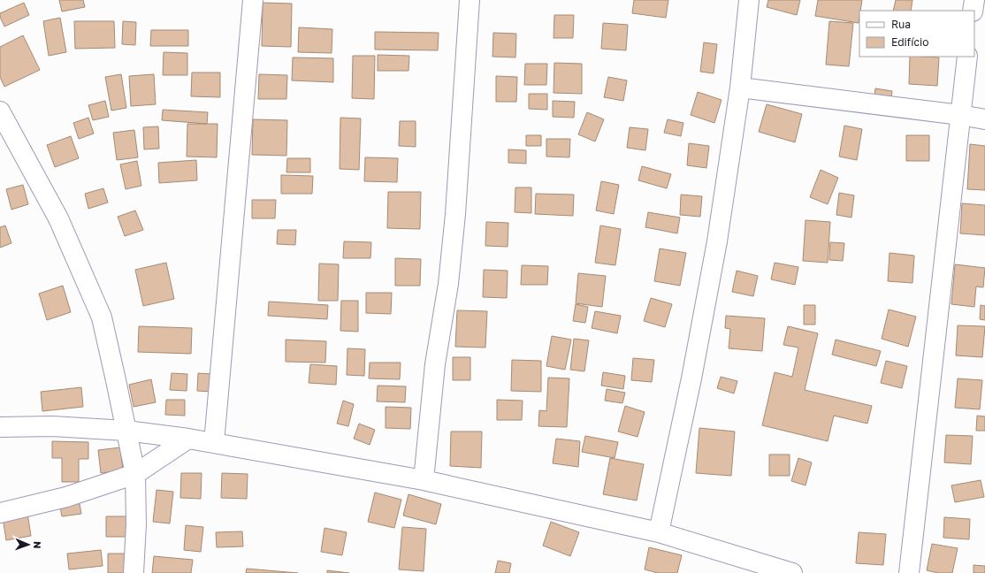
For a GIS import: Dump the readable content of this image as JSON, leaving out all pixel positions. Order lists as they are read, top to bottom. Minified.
{"legend":["Rua","Edifício"],"north":"right"}
